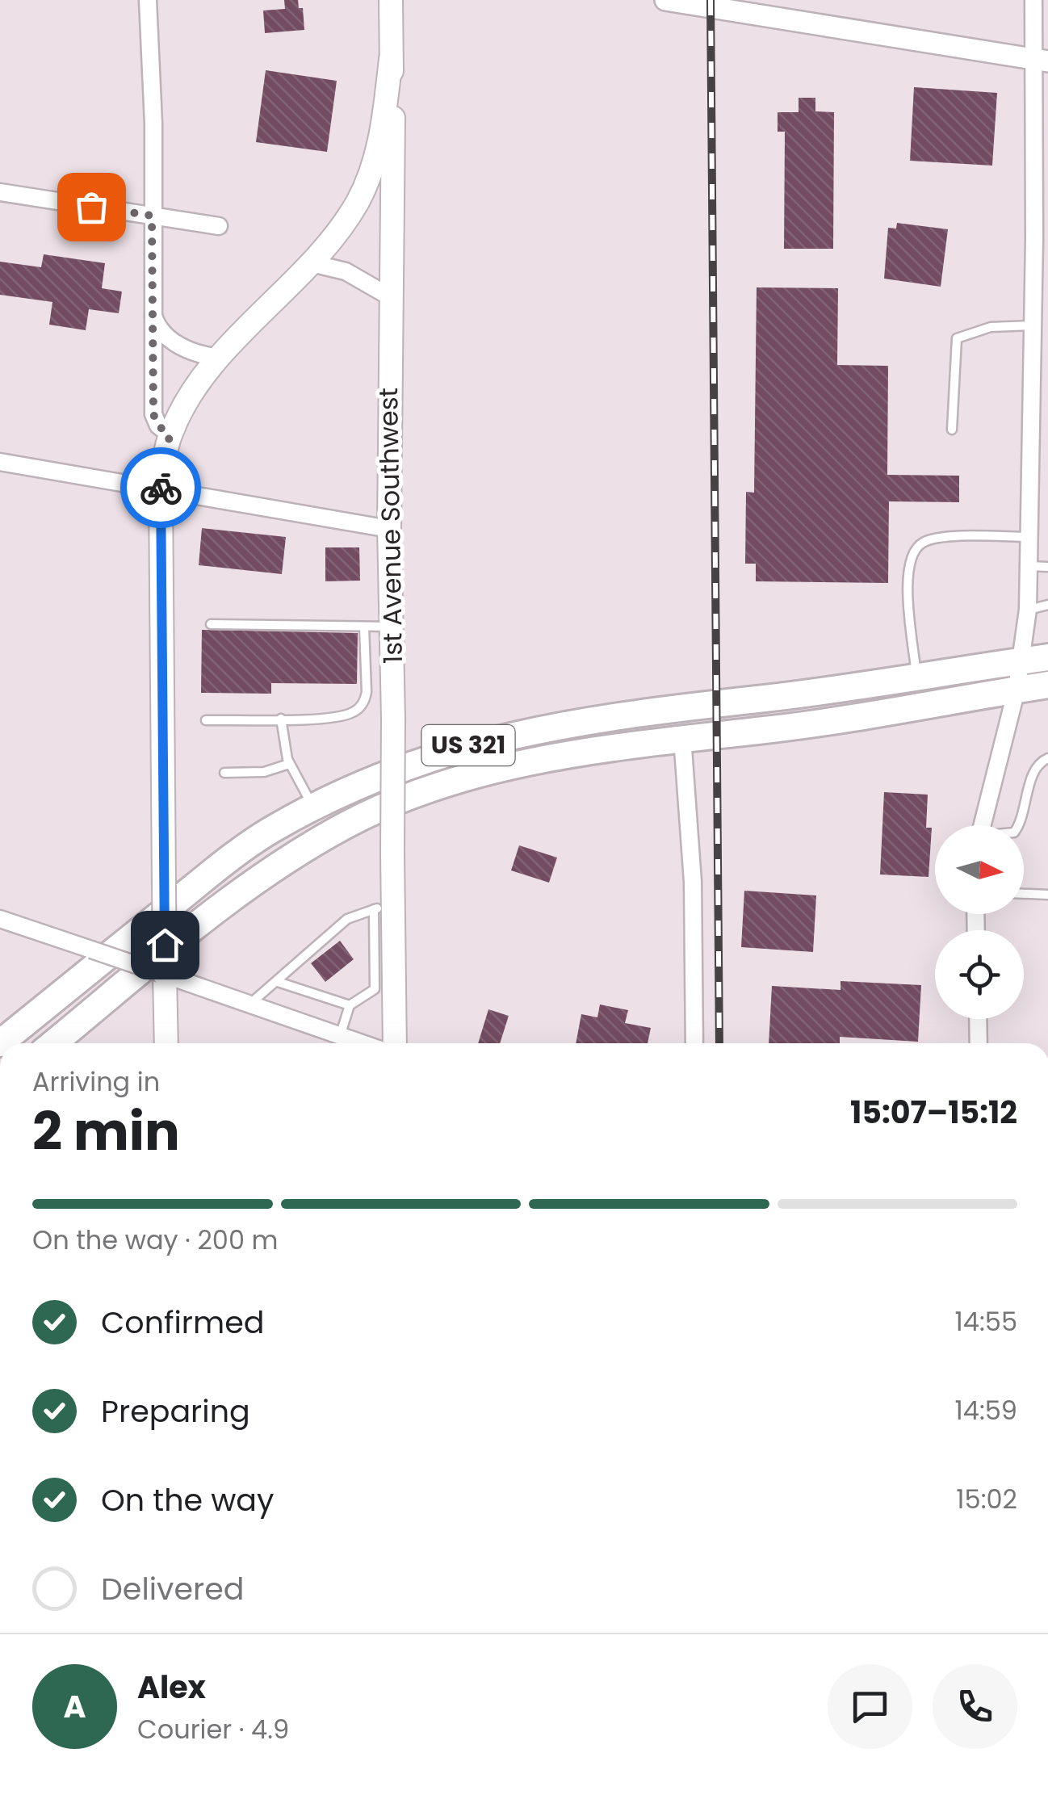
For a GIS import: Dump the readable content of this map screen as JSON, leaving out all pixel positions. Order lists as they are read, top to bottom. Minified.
{"streets":{"highway":["US 321"],"main road":["1st Avenue Southwest"]},"north":"right","page":{"heading":["2 min","Arriving in","15:07–15:12"],"panel":["Alex","Courier · 4.9"],"bar":"On the way · 200 m","list":[["Confirmed","14:55"],["Preparing","14:59"],["On the way","15:02"],"Delivered"],"round":"A"}}
